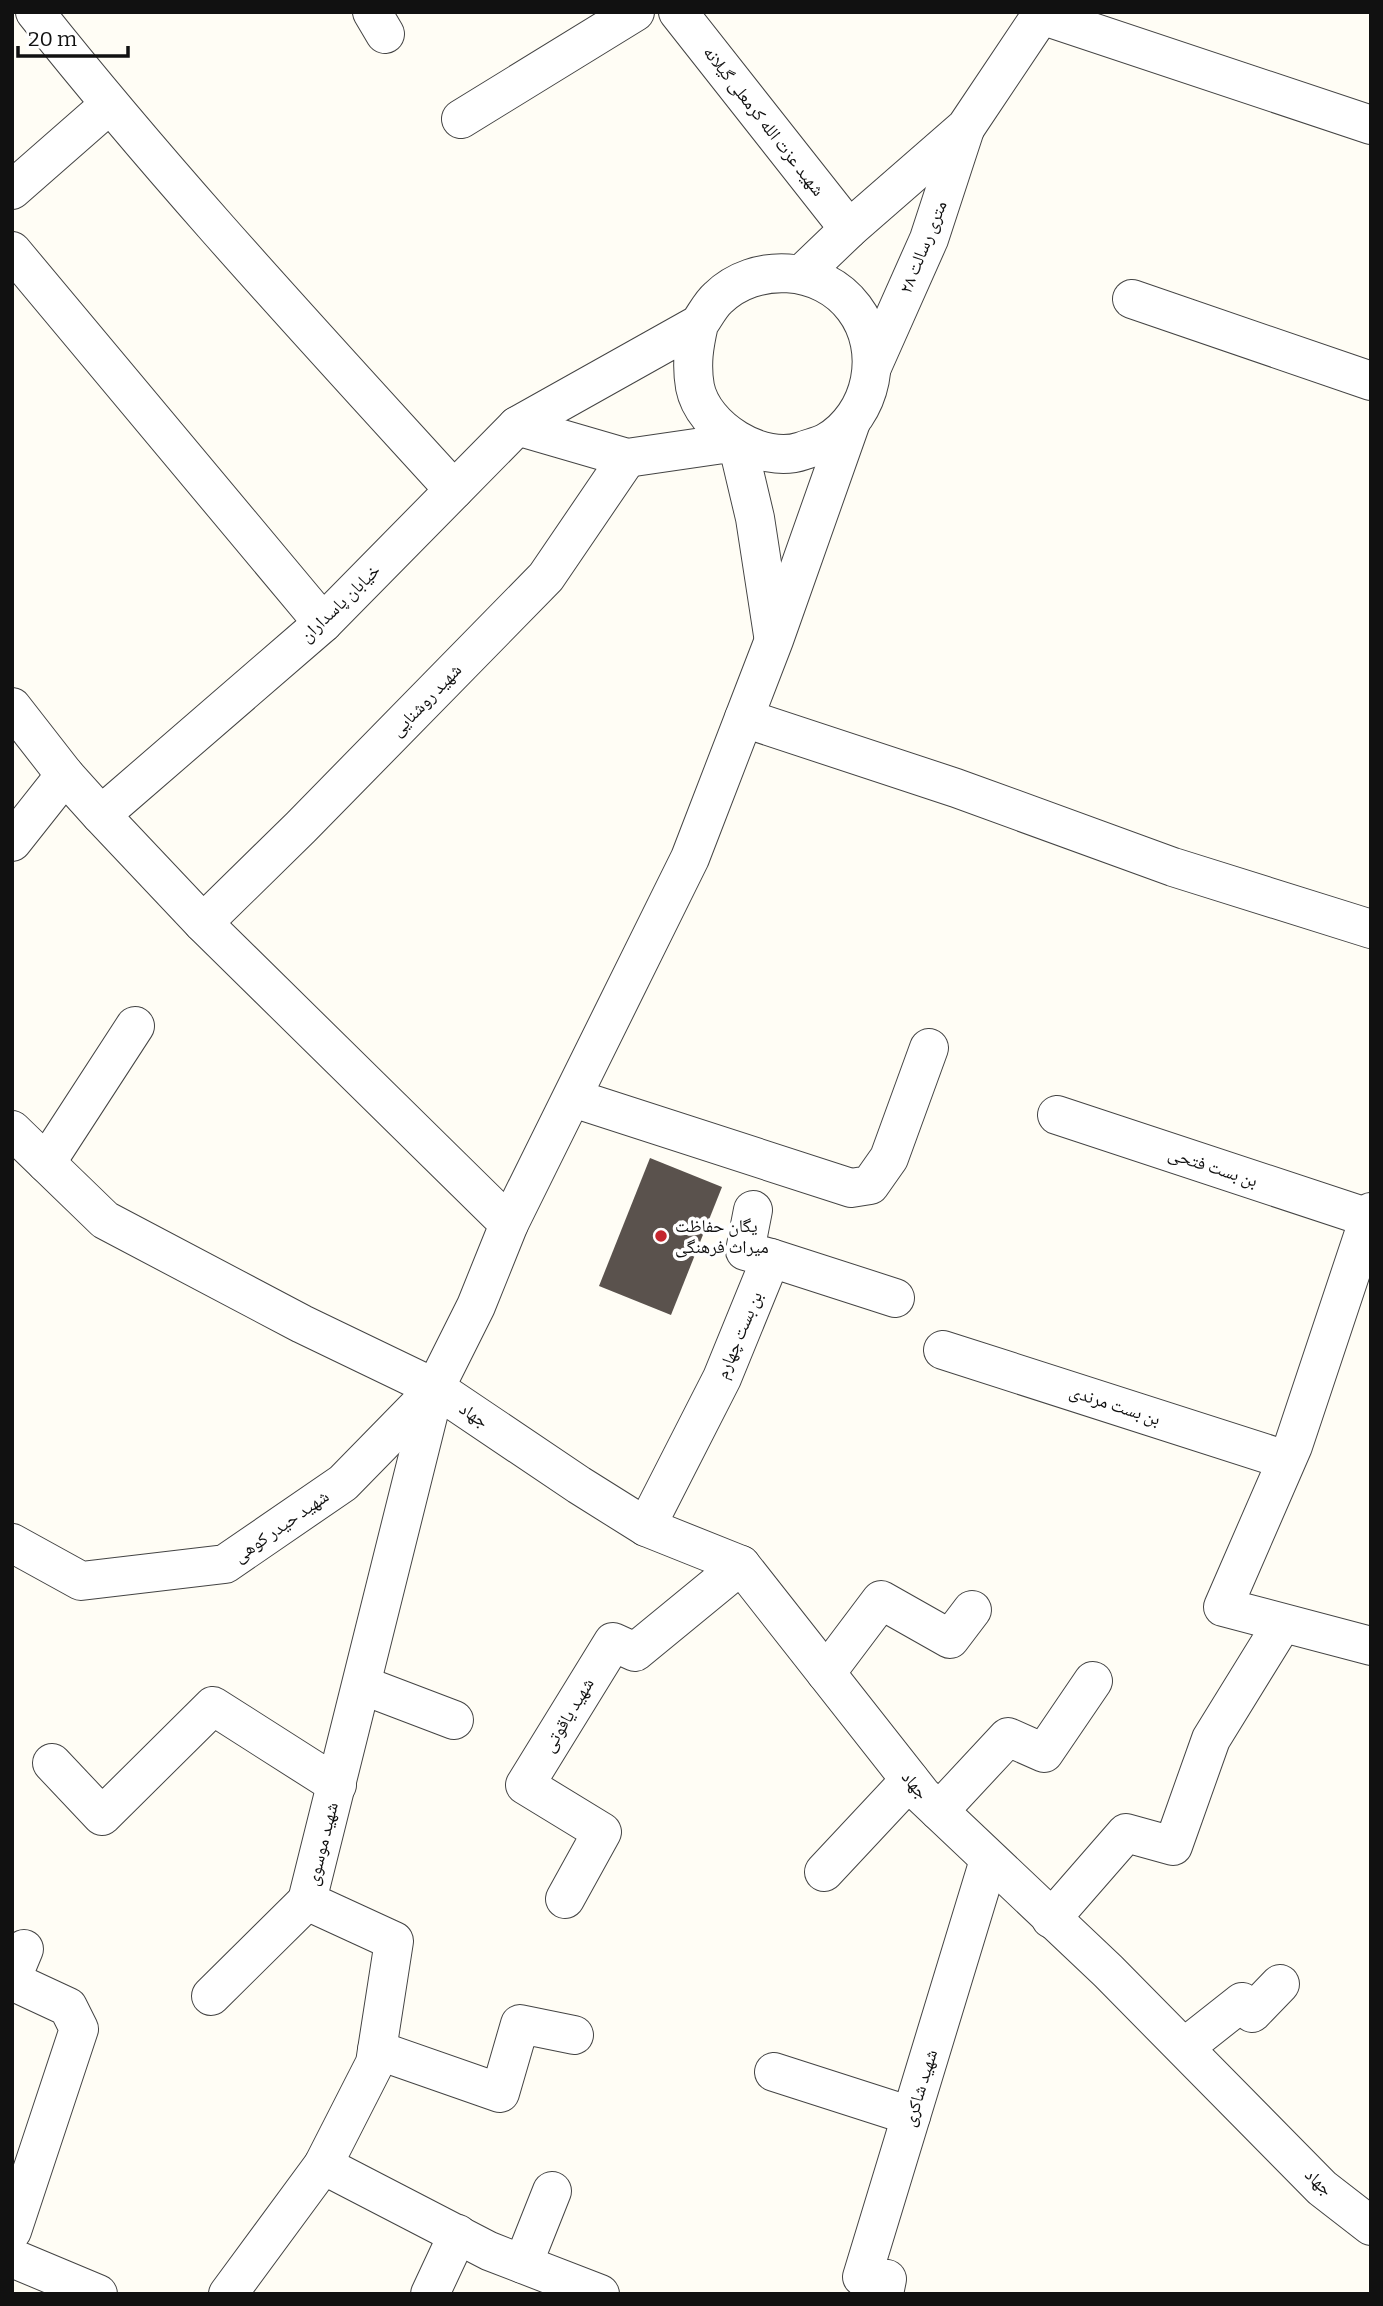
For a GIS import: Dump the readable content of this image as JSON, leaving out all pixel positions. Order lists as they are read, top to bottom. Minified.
{"streets":{"street":["شهید عزت الله کرمعلی گیلانه","۲۸ متری رسالت","خیابان پاسداران","شهید روشنایی","بن بست فتحی","بن بست چهارم","بن بست مرندی","جهاد","شهید حیدر کوهی","شهید یاقوتی","شهید موسوی","شهید شاکری"]},"crossings":[["شهید عزت الله کرمعلی گیلانه","۲۸ متری رسالت"],["۲۸ متری رسالت","خیابان پاسداران"],["بن بست چهارم","جهاد"],["جهاد","شهید حیدر کوهی"],["جهاد","شهید یاقوتی"],["جهاد","شهید موسوی"],["جهاد","شهید شاکری"],["شهید حیدر کوهی","شهید موسوی"]],"places":["یگان حفاظت میراث فرهنگی"],"scale_bar":"20 m"}
